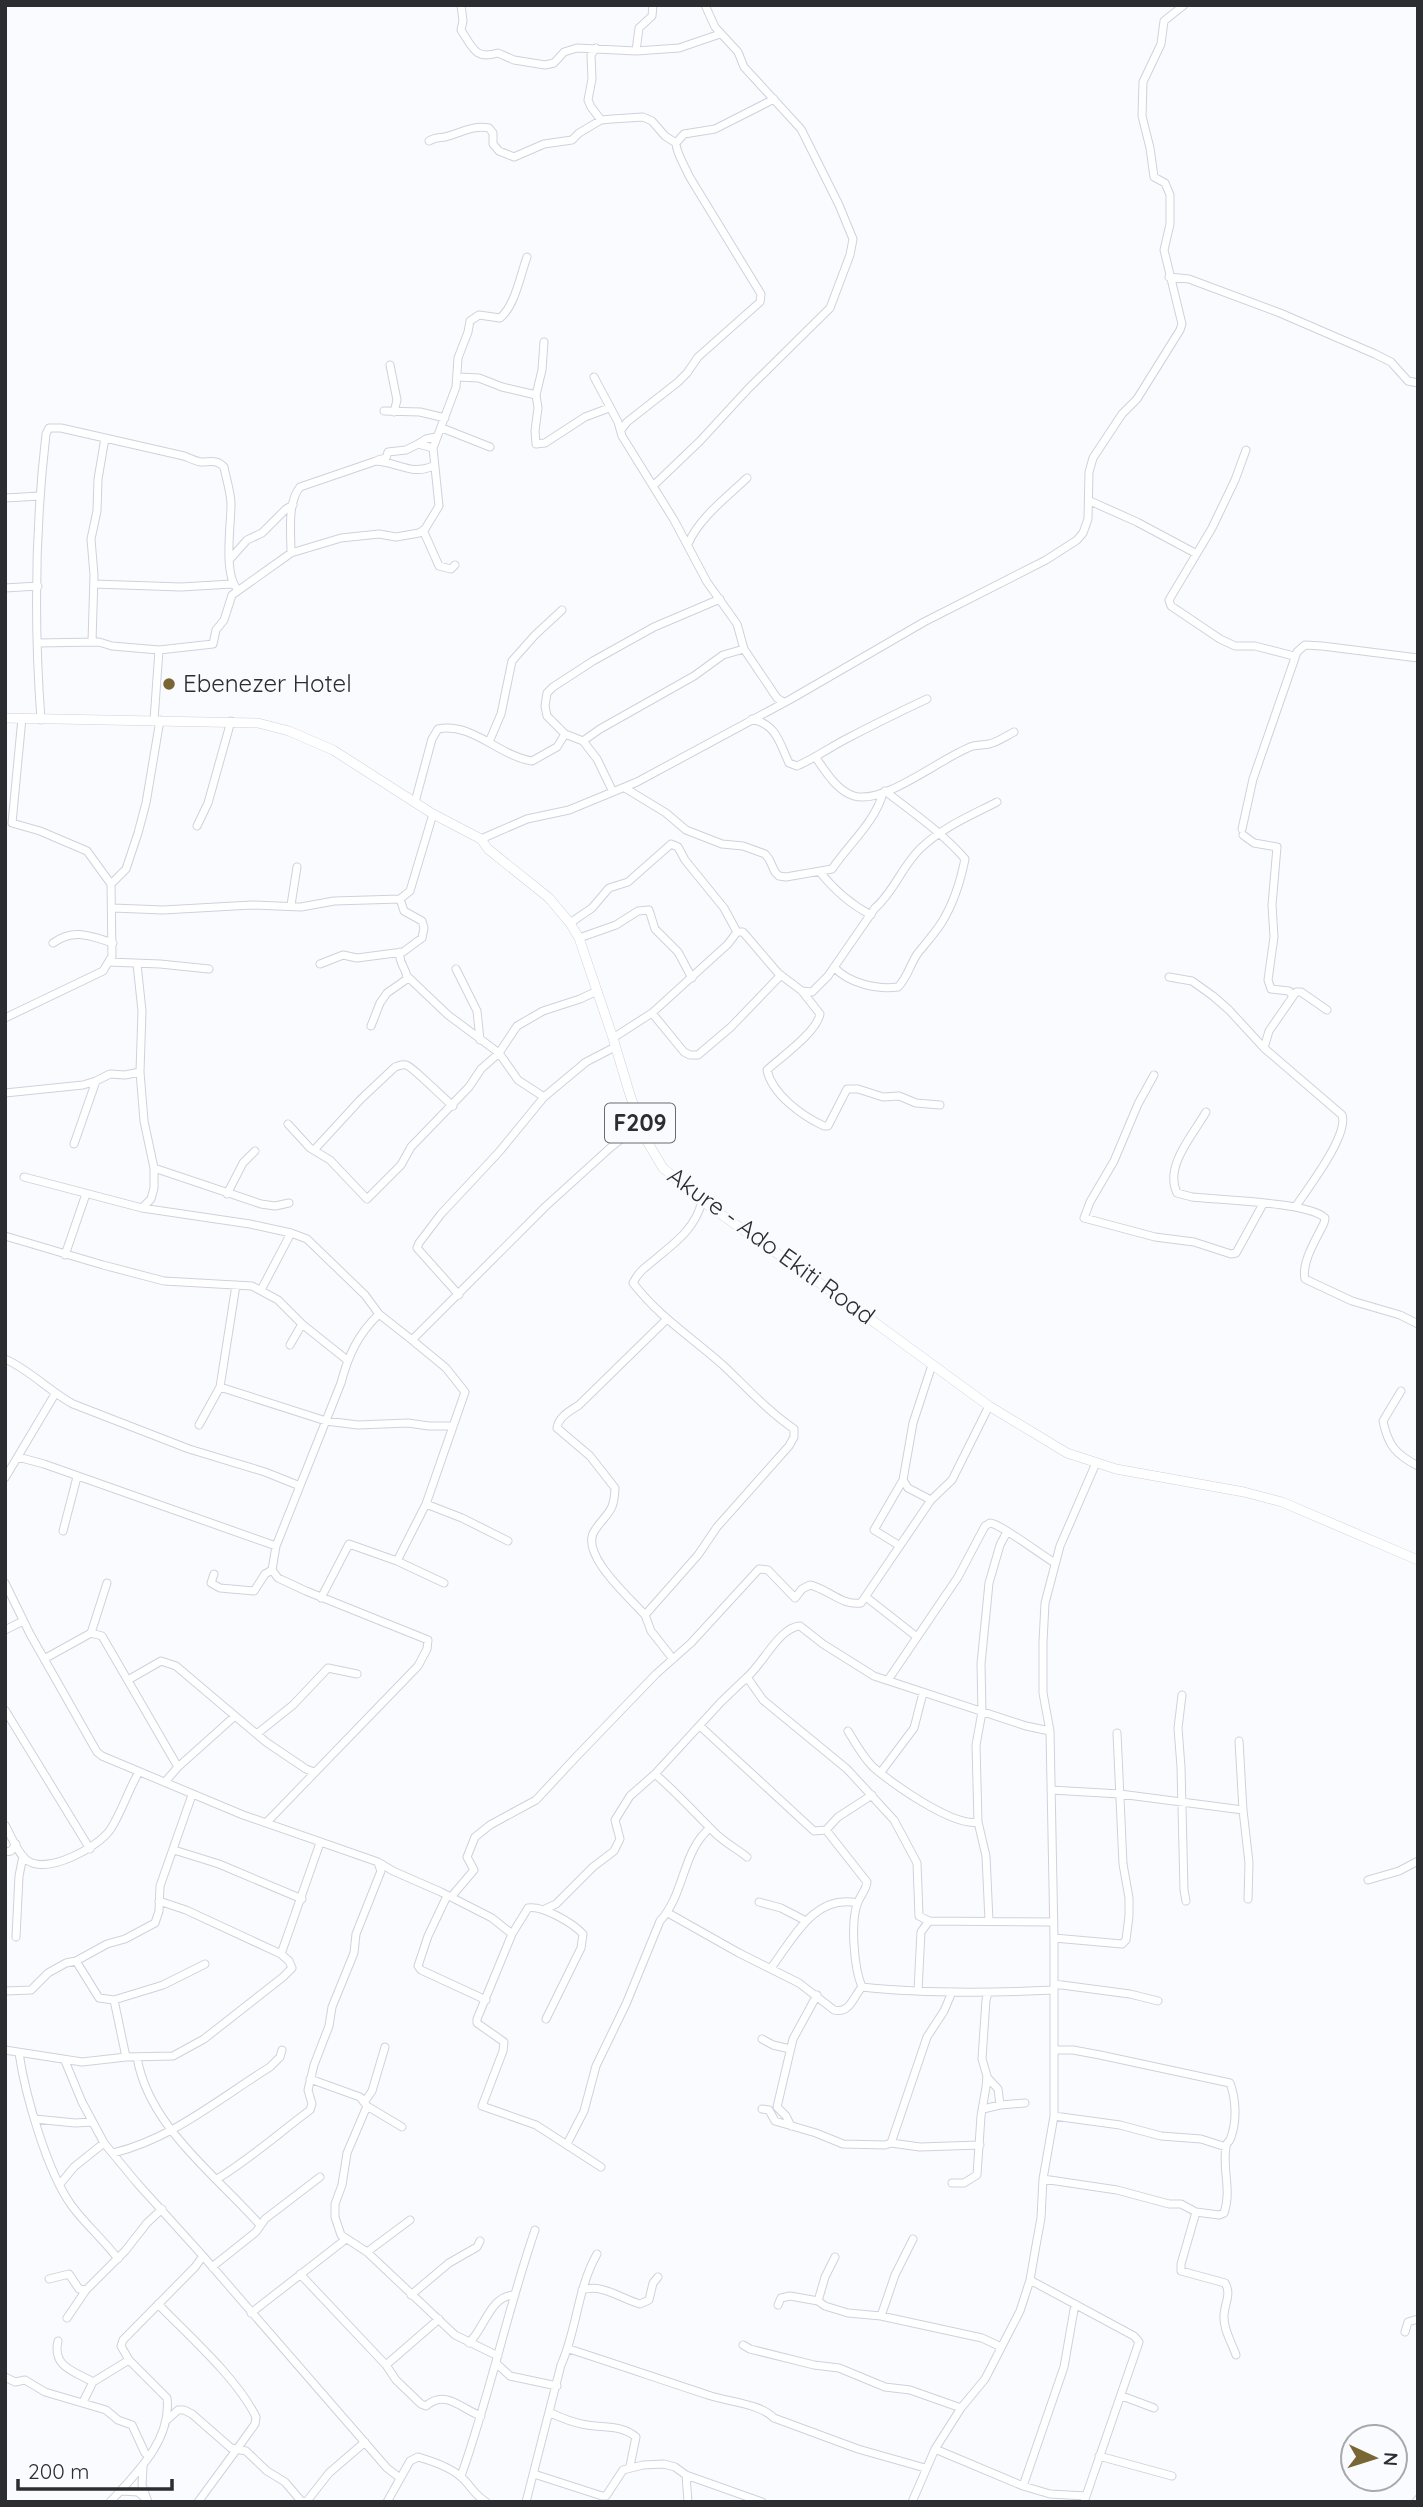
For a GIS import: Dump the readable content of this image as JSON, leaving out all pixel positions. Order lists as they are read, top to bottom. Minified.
{"streets":{"main road":["F209","Akure - Ado Ekiti Road"]},"places":["Ebenezer Hotel"],"scale_bar":"200 m","north":"right"}
